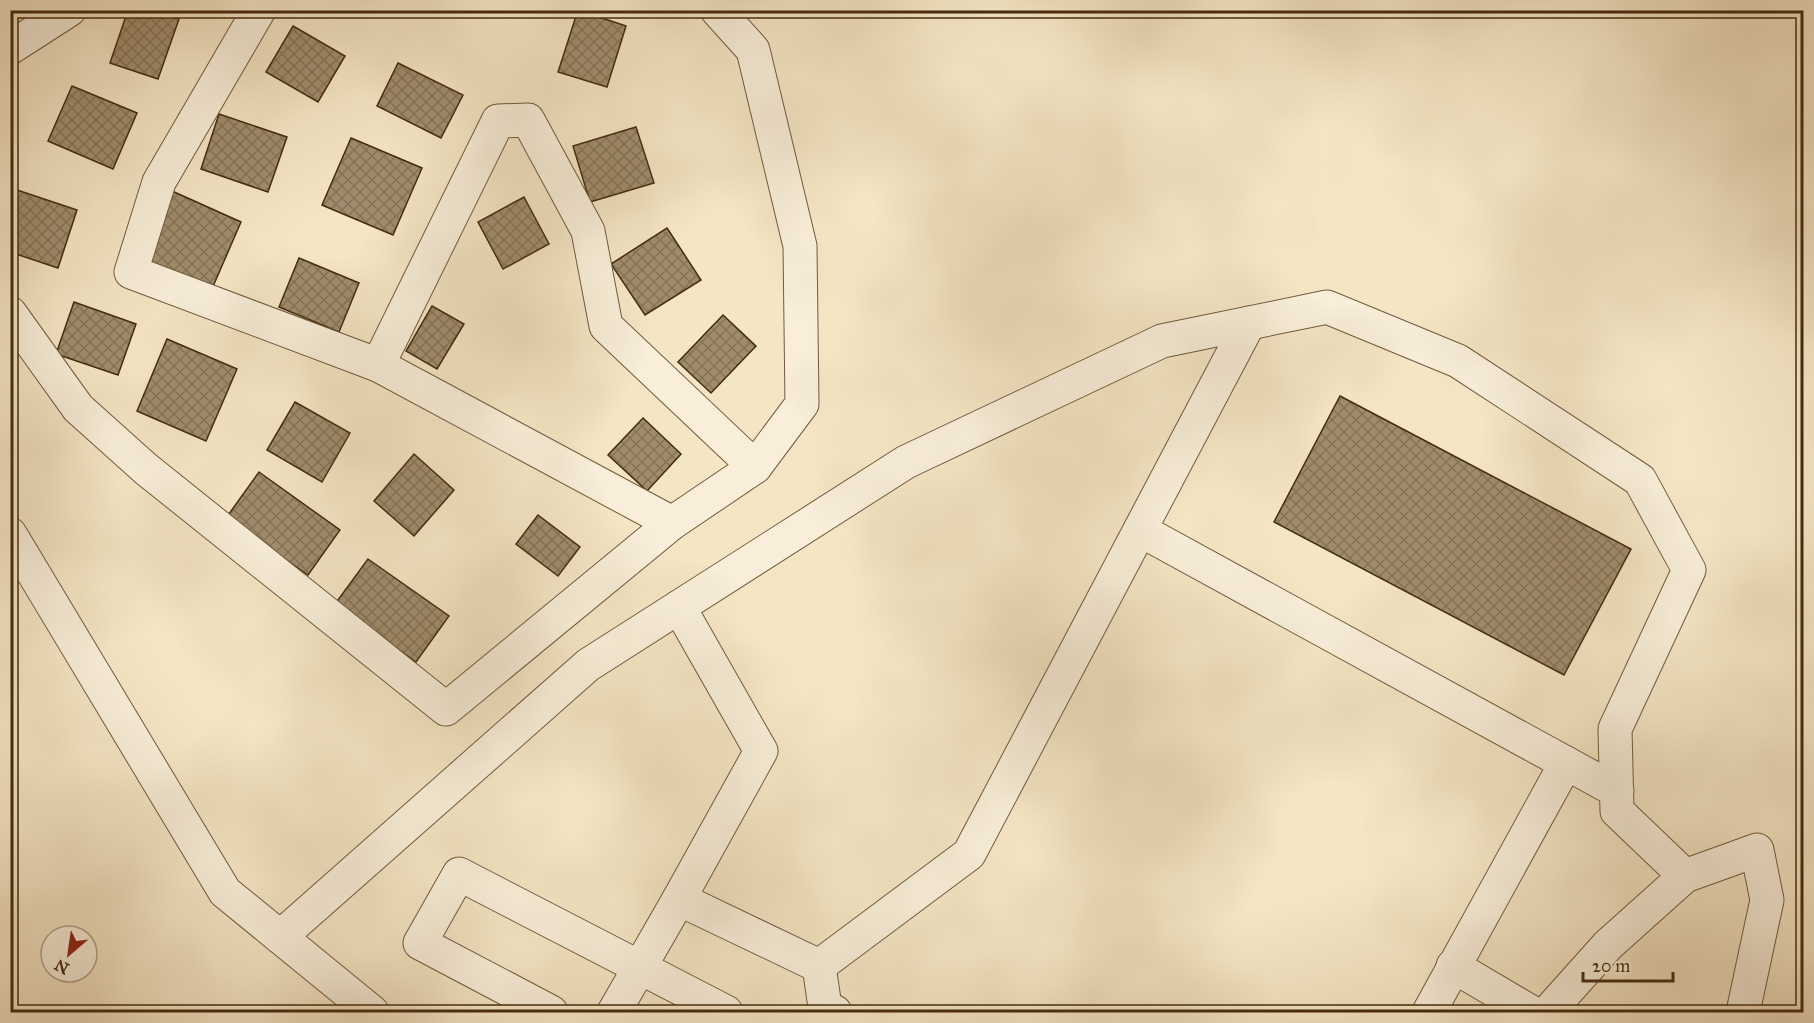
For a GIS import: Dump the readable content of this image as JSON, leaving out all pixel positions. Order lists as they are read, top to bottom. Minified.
{"scale_bar":"20 m","north":"bottom left"}
